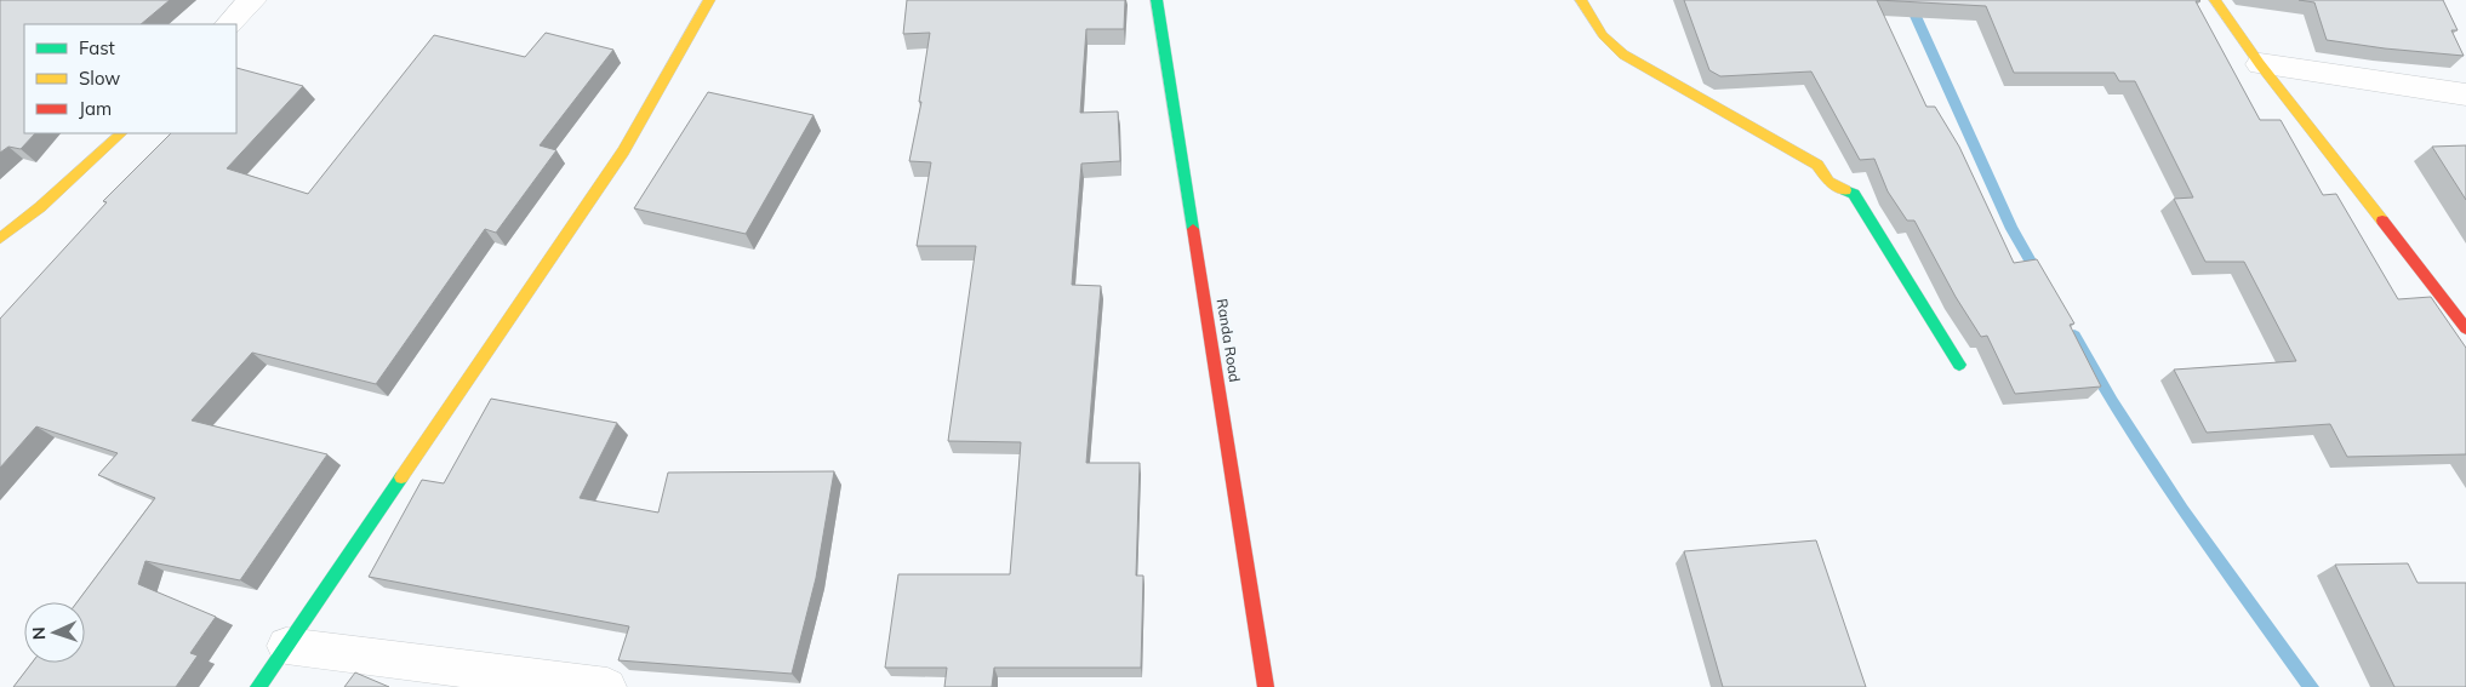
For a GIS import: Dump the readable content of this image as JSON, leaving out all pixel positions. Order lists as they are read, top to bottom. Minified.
{"streets":{"street":["Randa Road"]},"legend":["Fast","Slow","Jam"],"north":"left"}
